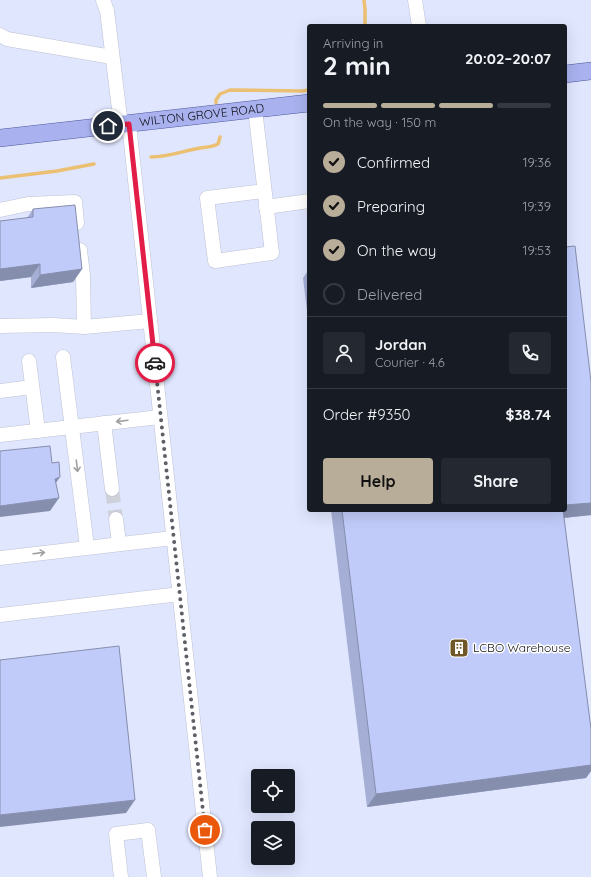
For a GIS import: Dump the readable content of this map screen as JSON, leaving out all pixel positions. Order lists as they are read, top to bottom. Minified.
{"streets":{"main road":["WILTON GROVE ROAD"]},"places":{"building":["LCBO Warehouse"]},"page":{"heading":["2 min","Arriving in","20:02–20:07"],"panel":["Jordan","Courier · 4.6","Order #9350","$38.74"],"bar":"On the way · 150 m","list":[["Confirmed","19:36"],["Preparing","19:39"],["On the way","19:53"],"Delivered"],"buttons":["Help","Share"]}}
